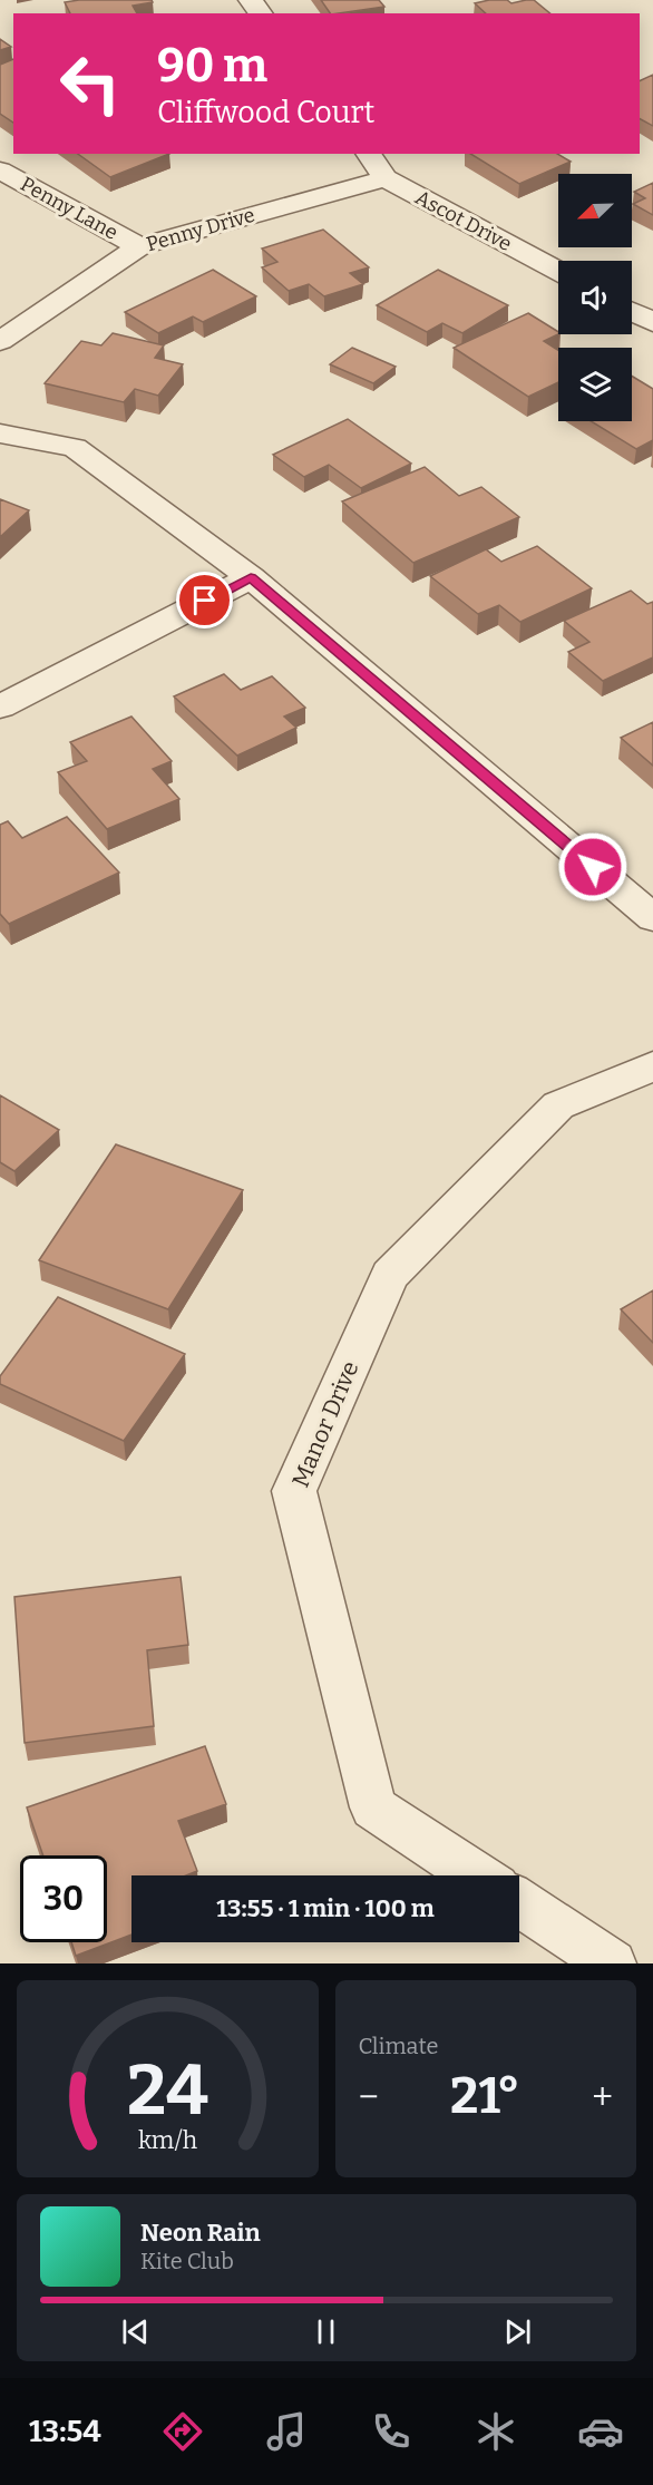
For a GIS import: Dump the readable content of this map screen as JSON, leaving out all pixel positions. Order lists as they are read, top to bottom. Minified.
{"streets":{"street":["Penny Lane","Ascot Drive","Penny Drive","Manor Drive"]},"crossings":[["Penny Lane","Penny Drive"],["Ascot Drive","Penny Drive"]],"north":"bottom left","page":{"turn":["90 m","Cliffwood Court"],"limit":"30","trip":"13:55 · 1 min · 100 m","tile":"Climate","heat":["−","21°","+"],"song":["Neon Rain","Kite Club"],"tabs":"13:54","gauge":["24","km/h"]}}
